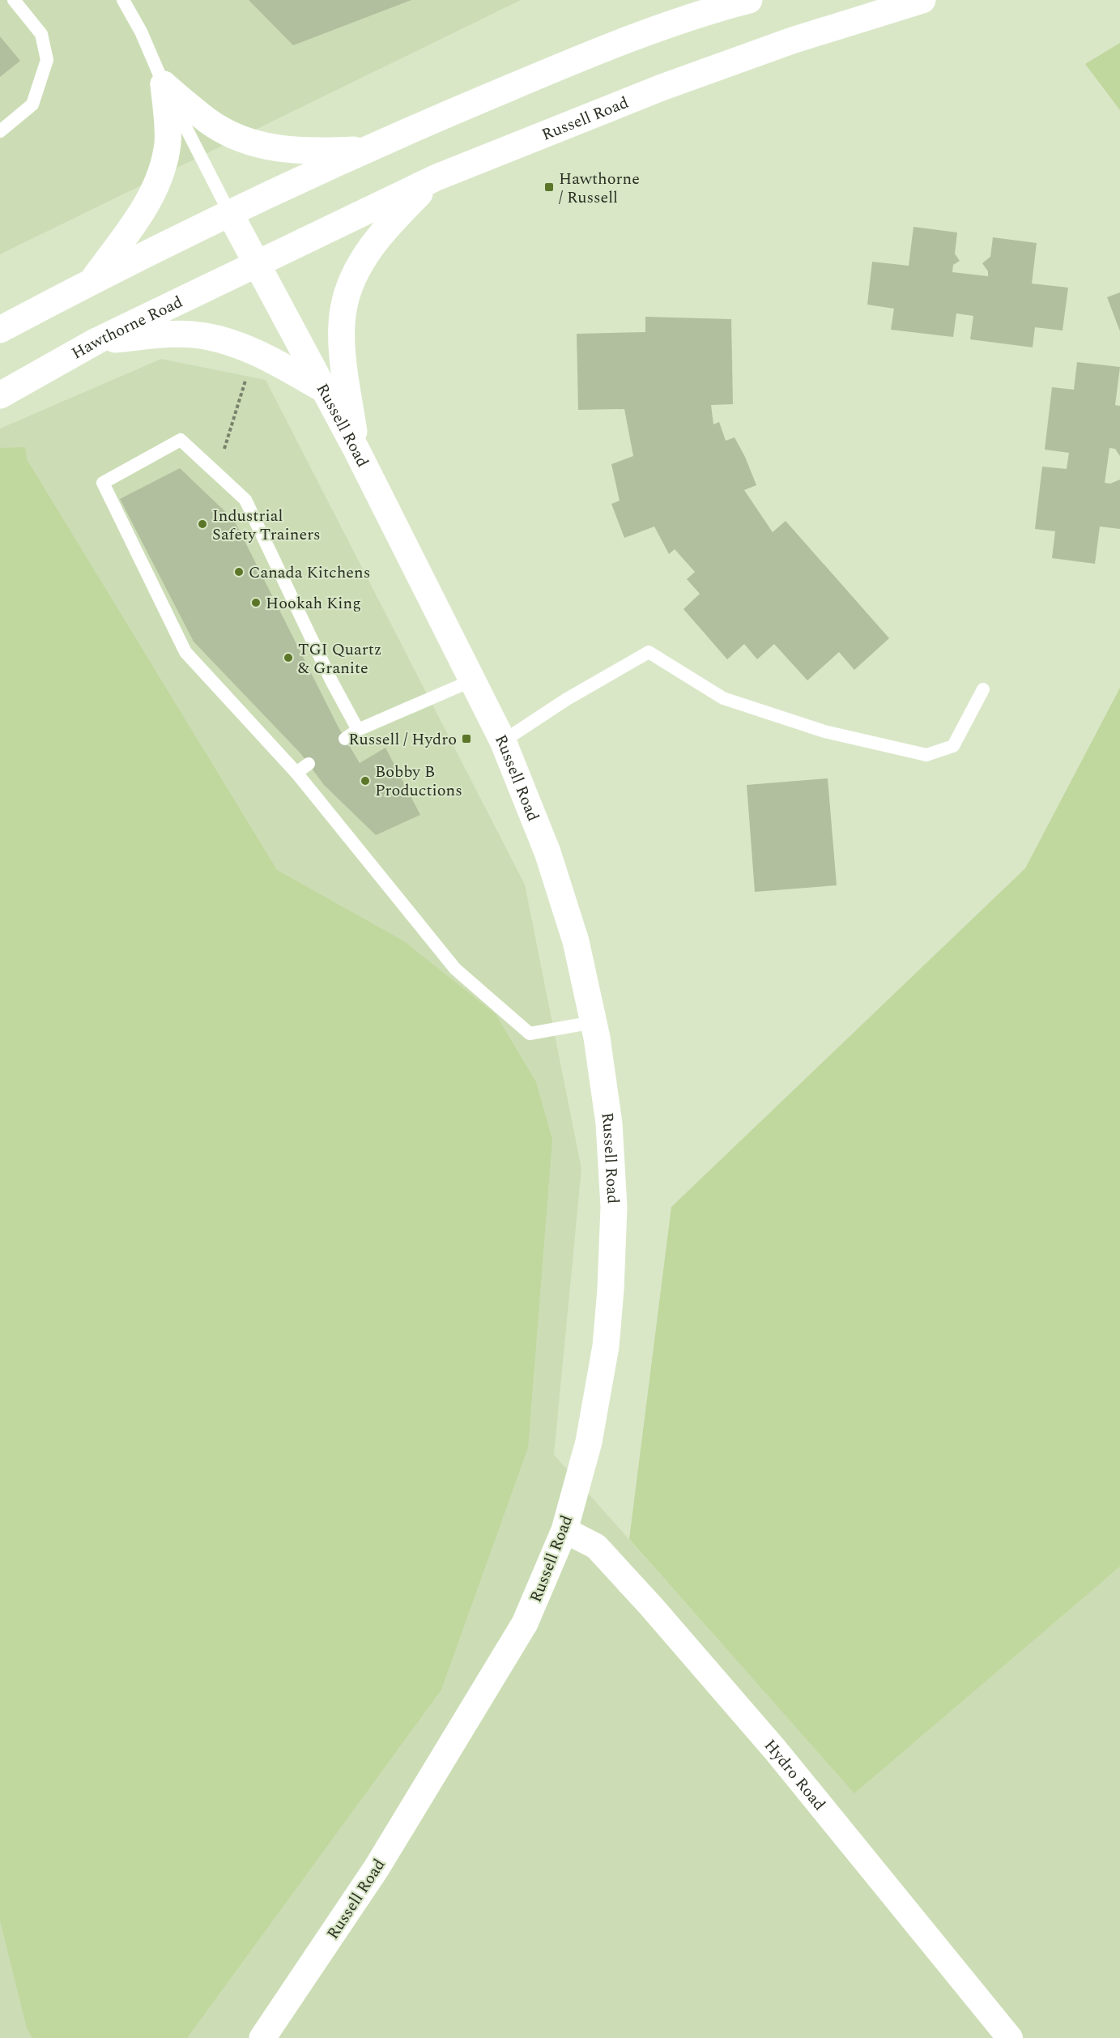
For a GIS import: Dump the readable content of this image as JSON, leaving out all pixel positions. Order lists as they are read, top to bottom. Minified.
{"streets":{"main road":["Russell Road","Hawthorne Road"],"street":["Hydro Road"]},"crossings":[["Russell Road","Hawthorne Road"],["Russell Road","Hydro Road"]],"places":{"transit":["Hawthorne / Russell","Russell / Hydro"],"other":["Industrial Safety Trainers","Canada Kitchens","Hookah King","TGI Quartz & Granite","Bobby B Productions"]}}
